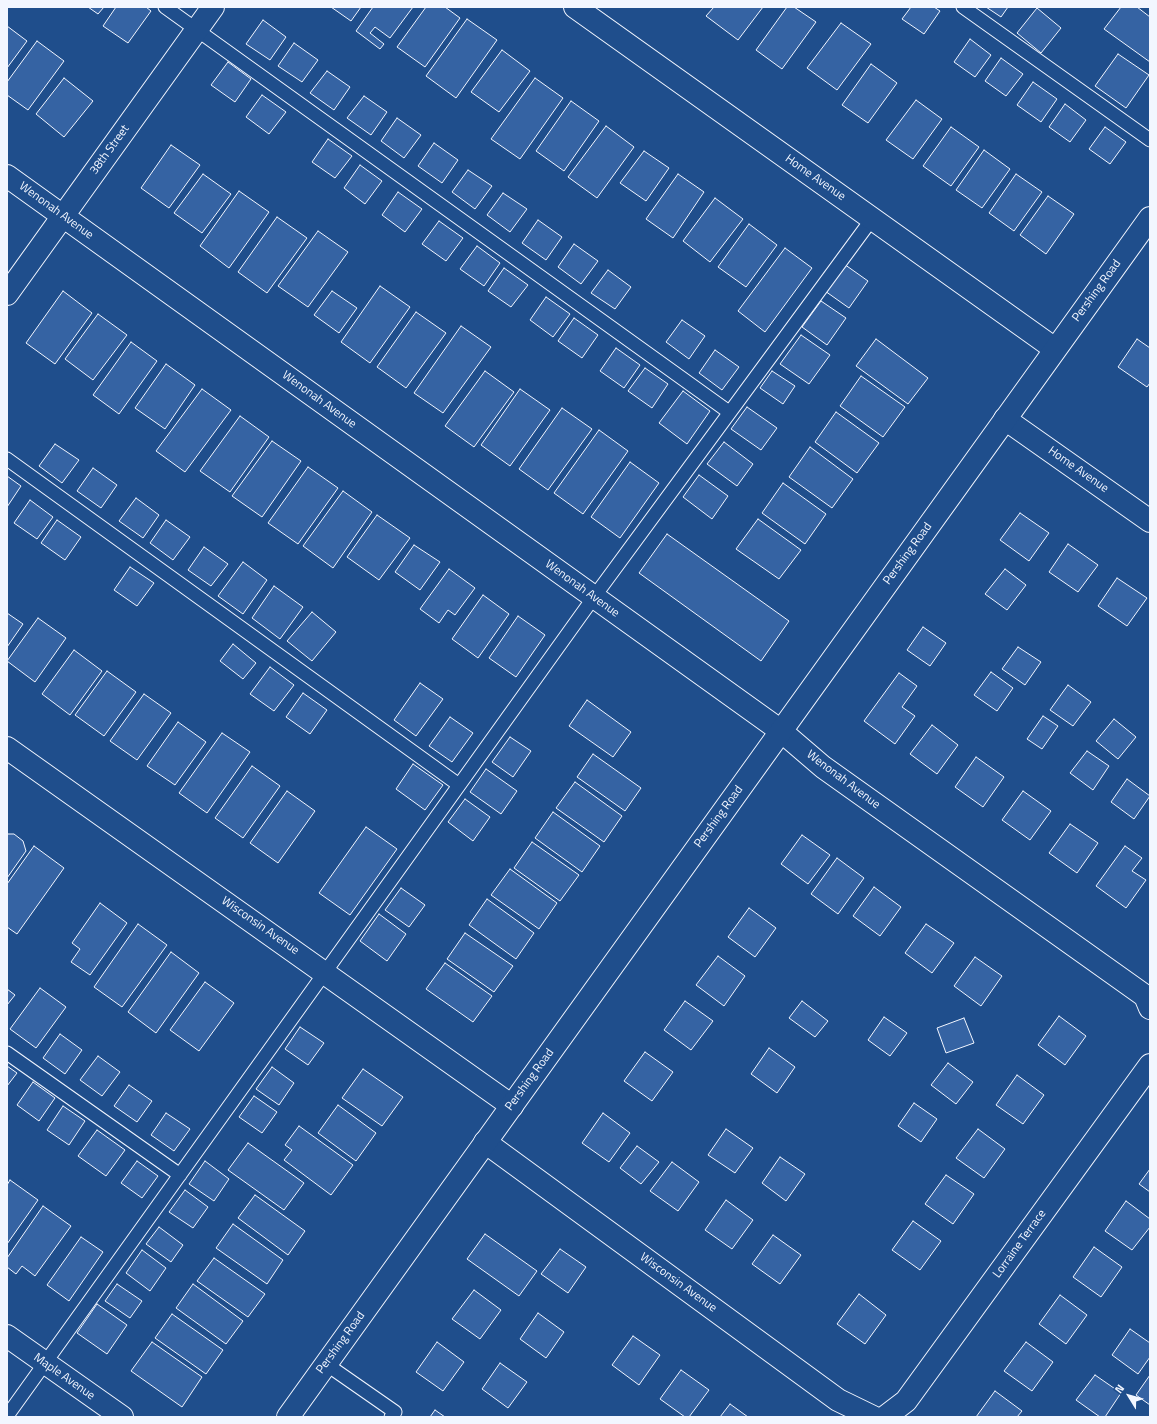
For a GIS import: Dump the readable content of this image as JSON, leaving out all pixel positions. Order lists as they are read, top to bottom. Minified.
{"streets":{"street":["38th Street","Home Avenue","Wenonah Avenue","Pershing Road","Wisconsin Avenue","Lorraine Terrace","Maple Avenue"]},"crossings":[["38th Street","Wenonah Avenue"],["Home Avenue","Pershing Road"],["Wenonah Avenue","Pershing Road"],["Pershing Road","Wisconsin Avenue"]],"north":"top left"}
